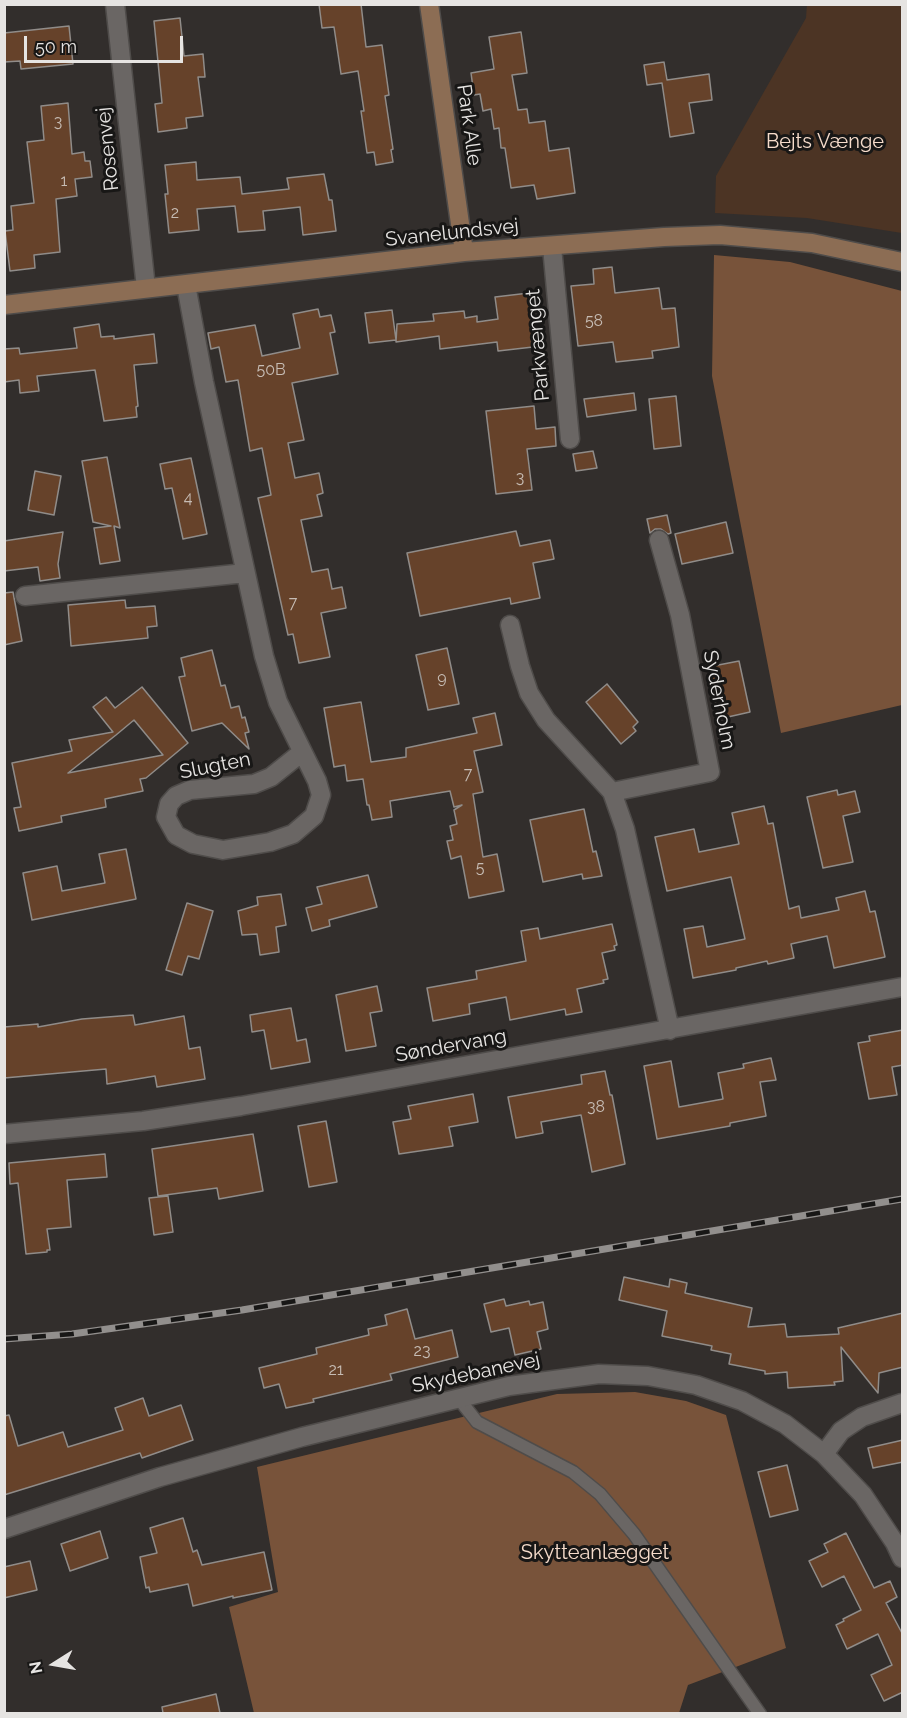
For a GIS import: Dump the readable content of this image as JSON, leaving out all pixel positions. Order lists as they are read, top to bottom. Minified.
{"streets":{"street":["Park Alle","Rosenvej","Svanelundsvej","Parkvænget","Syderholm","Slugten","Søndervang","Skydebanevej"]},"crossings":[["Park Alle","Svanelundsvej"],["Rosenvej","Svanelundsvej"],["Svanelundsvej","Parkvænget"],["Svanelundsvej","Slugten"]],"parks":["Bejts Vænge","Skytteanlægget"],"house_numbers":["3","1","2","58","50B","3","4","7","9","7","5","38","23","21"],"scale_bar":"50 m","north":"left"}
